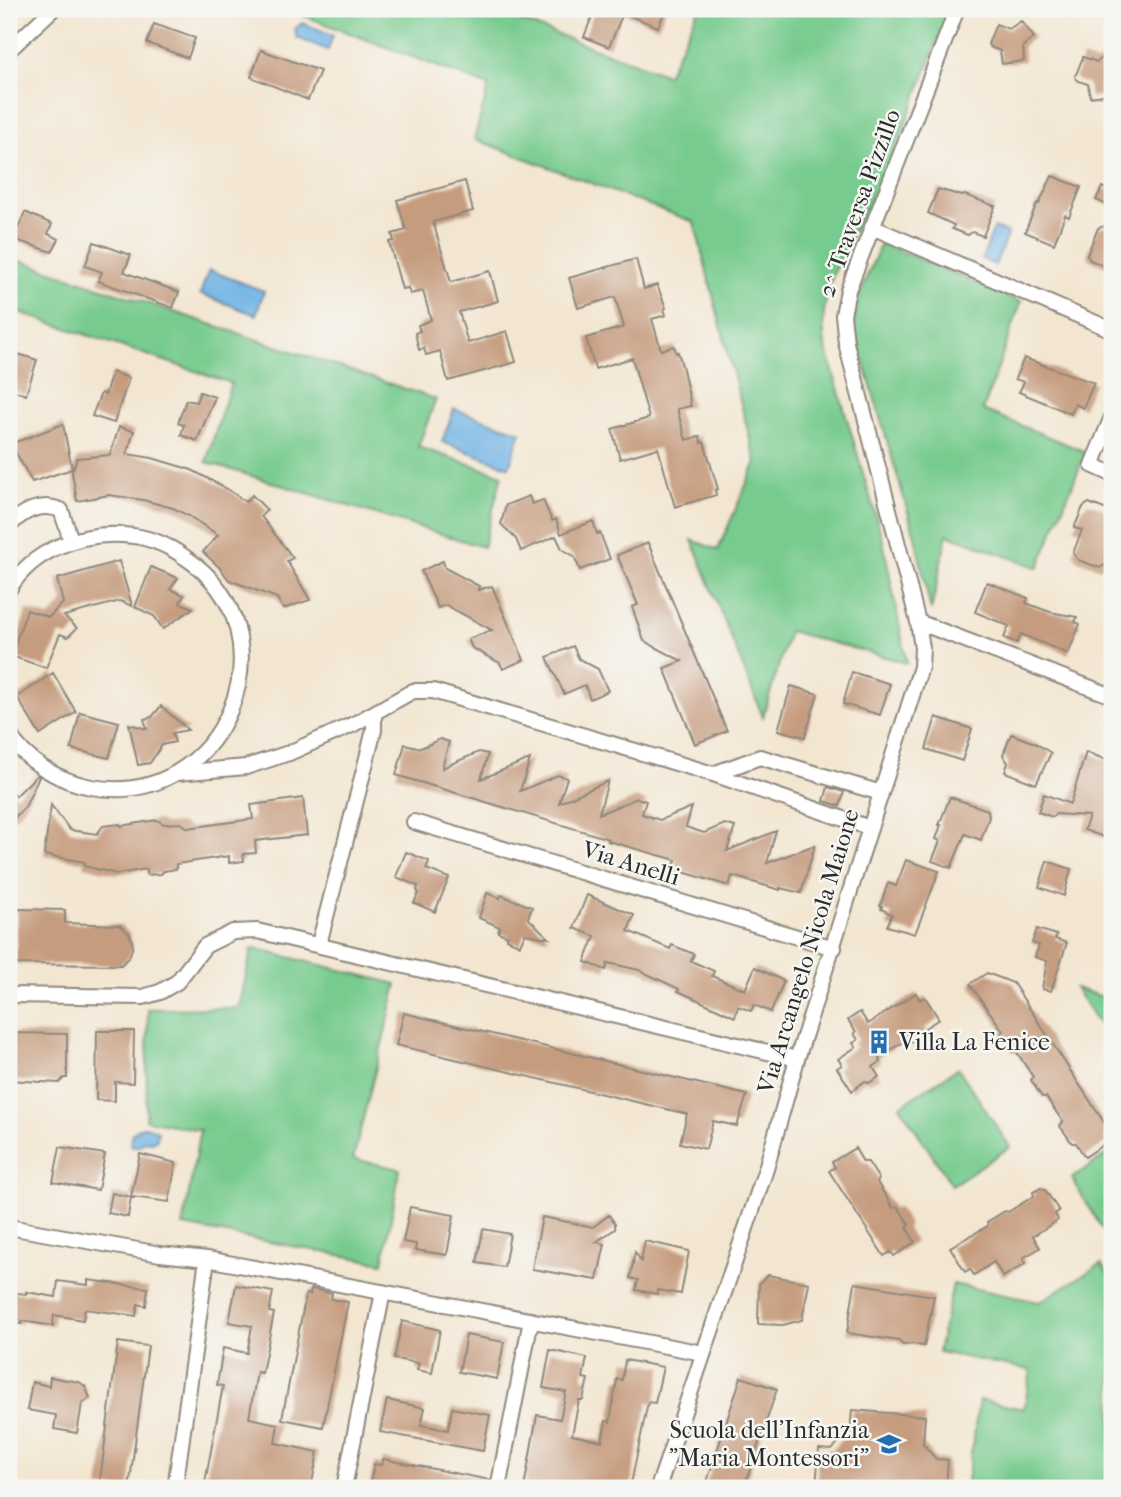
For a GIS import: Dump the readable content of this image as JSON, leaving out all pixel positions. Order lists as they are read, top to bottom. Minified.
{"streets":{"street":["2^ Traversa Pizzillo","Via Anelli","Via Arcangelo Nicola Maione"]},"crossings":[["2^ Traversa Pizzillo","Via Arcangelo Nicola Maione"],["Via Anelli","Via Arcangelo Nicola Maione"]],"places":{"building":["Villa La Fenice"],"school or university":["Scuola dell'Infanzia \"Maria Montessori\""]}}
